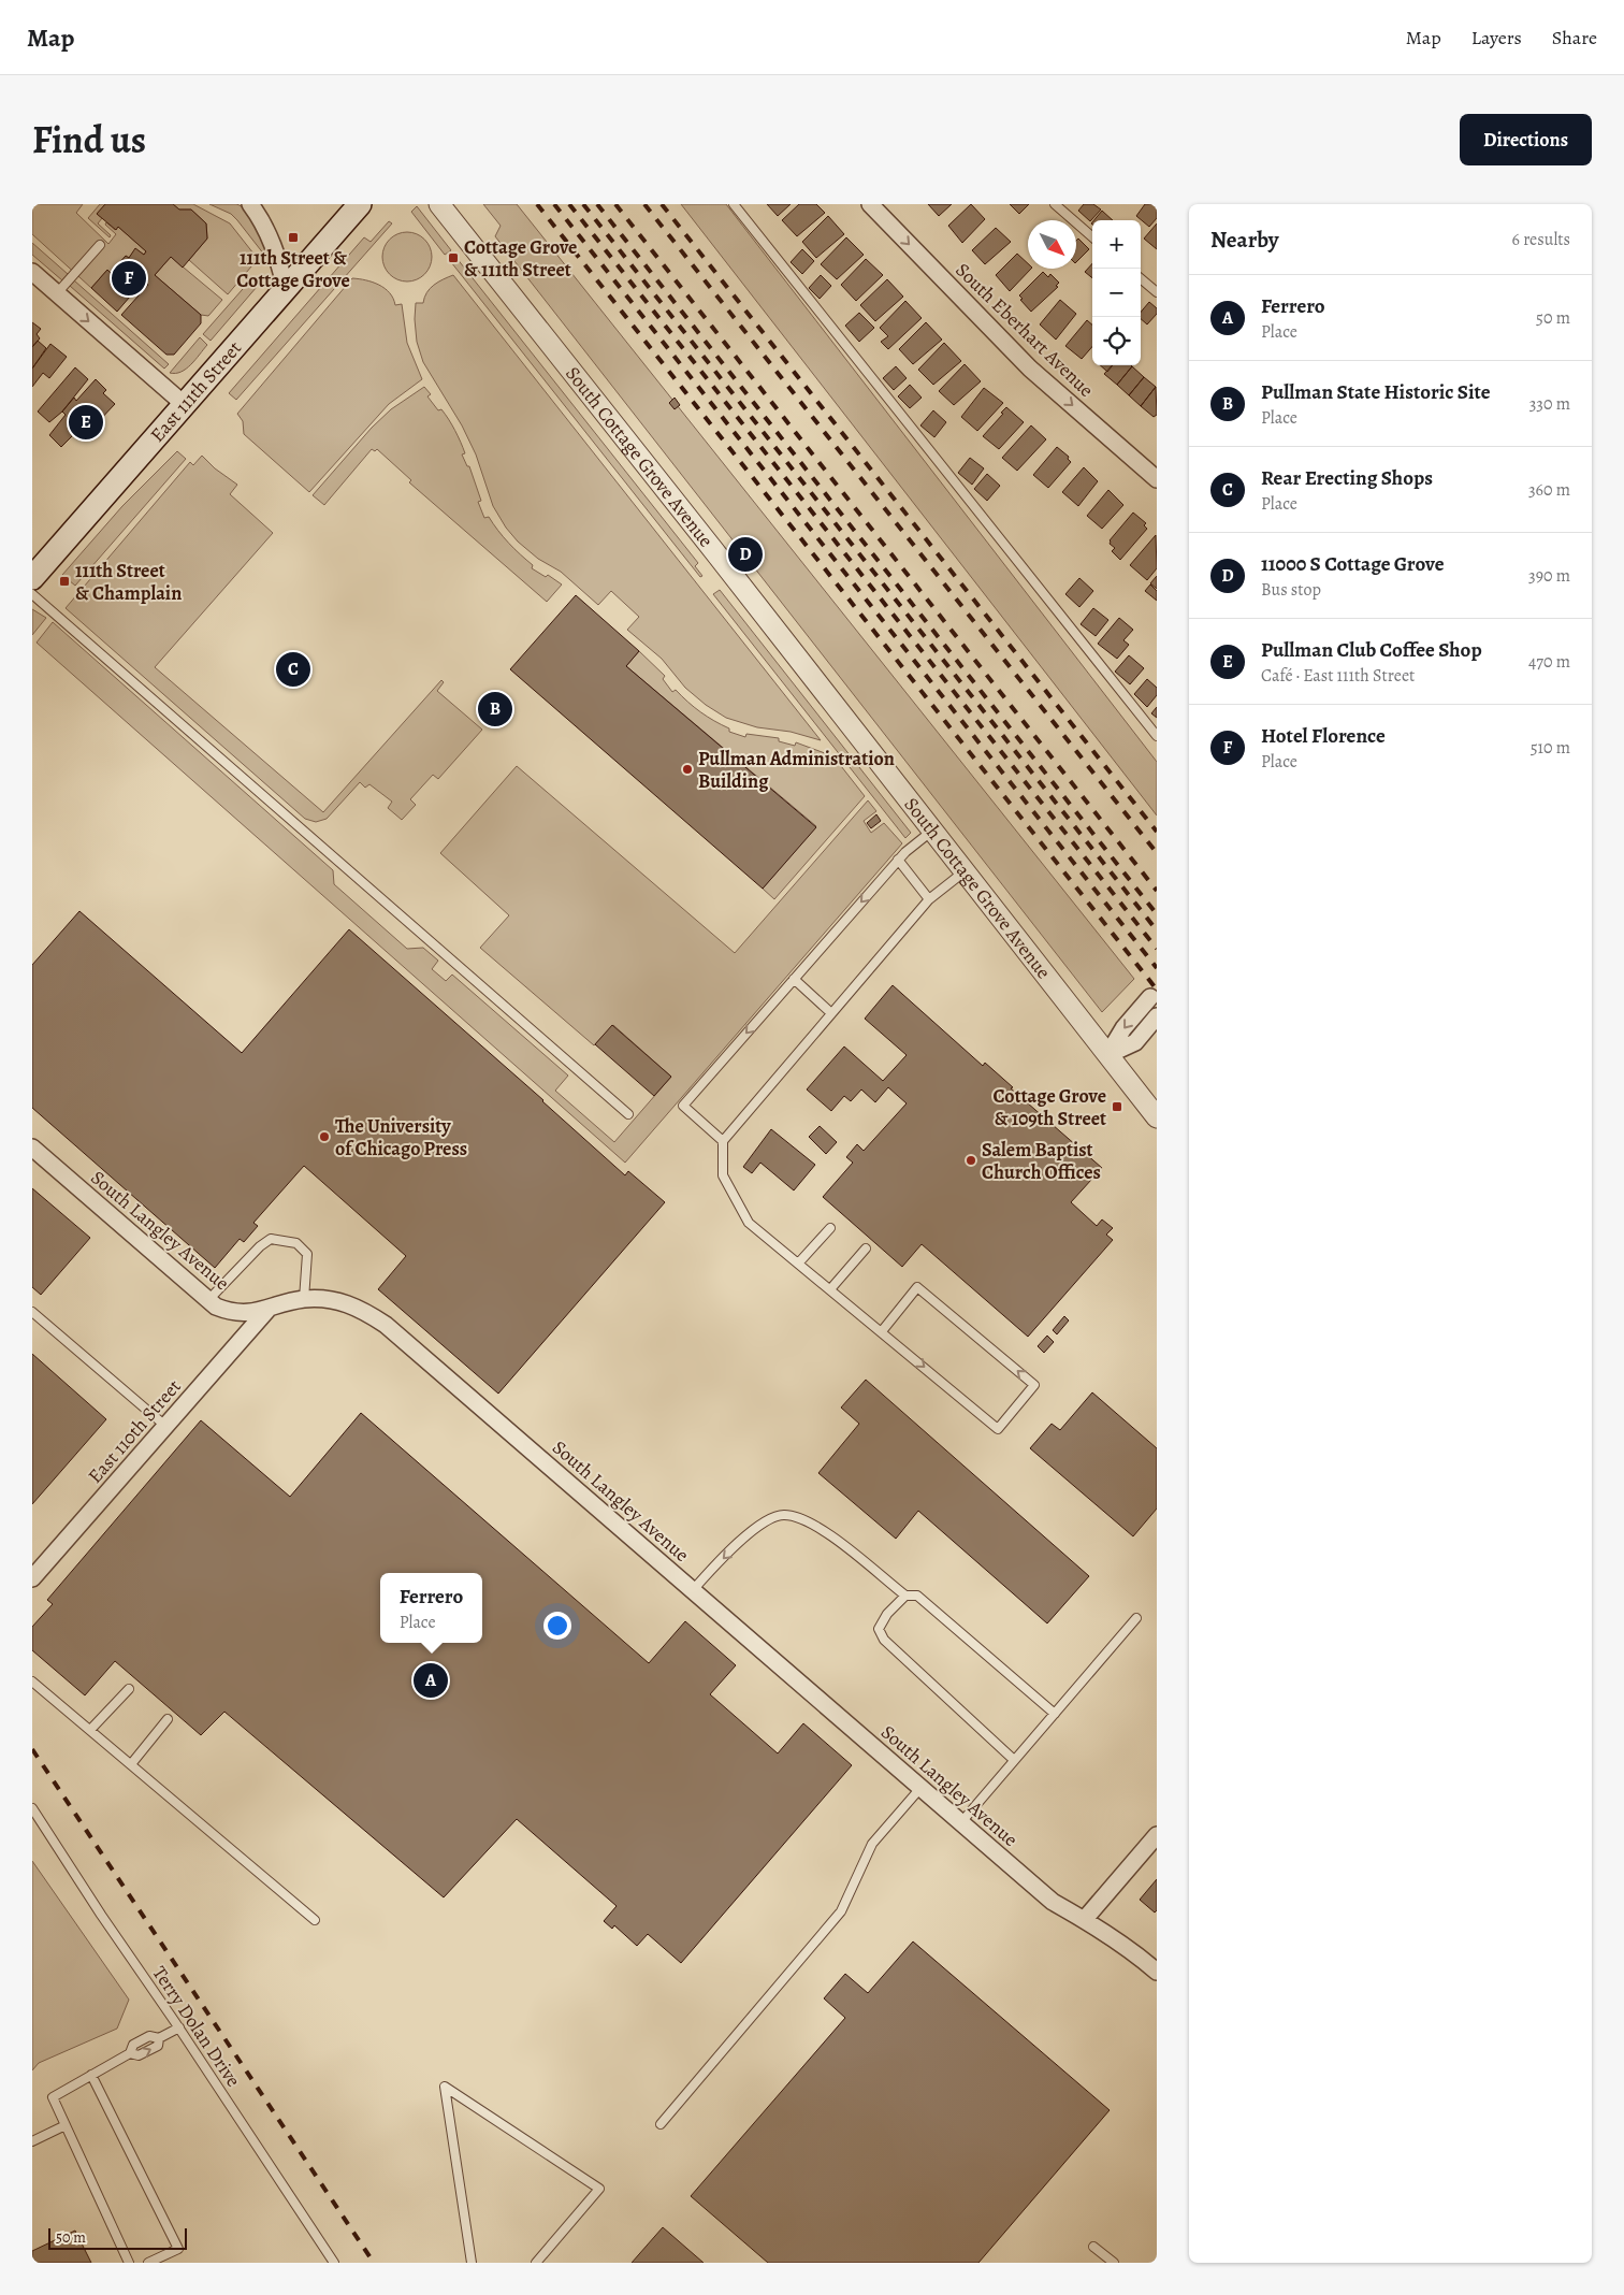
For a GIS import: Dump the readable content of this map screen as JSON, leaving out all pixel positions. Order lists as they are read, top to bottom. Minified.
{"streets":{"main road":["East 111th Street"],"street":["South Eberhart Avenue","South Cottage Grove Avenue","South Langley Avenue","East 110th Street"],"lane":["Terry Dolan Drive"]},"crossings":[["South Langley Avenue","East 110th Street"]],"one_way":["South Eberhart Avenue"],"places":{"transit":["111th Street & Cottage Grove","Cottage Grove & 111th Street","111th Street & Champlain","Cottage Grove & 109th Street"],"other":["Pullman Administration Building","The University of Chicago Press","Salem Baptist Church Offices"]},"scale_bar":"50 m","north":"bottom right","page":{"header":"Map","nav":["Map","Layers","Share"],"title":"Find us","buttons":"Directions","heading":["Nearby","6 results"],"map_buttons":["+","−"],"pins":["F","E","D","C","B","A"],"list":[{"mark":"A","name":"Ferrero","note":"Place","value":"50 m"},{"mark":"B","name":"Pullman State Historic Site","note":"Place","value":"330 m"},{"mark":"C","name":"Rear Erecting Shops","note":"Place","value":"360 m"},{"mark":"D","name":"11000 S Cottage Grove","note":"Bus stop","value":"390 m"},{"mark":"E","name":"Pullman Club Coffee Shop","note":"Café · East 111th Street","value":"470 m"},{"mark":"F","name":"Hotel Florence","note":"Place","value":"510 m"}],"popup":["Ferrero","Place"],"scale":"50 m"}}
